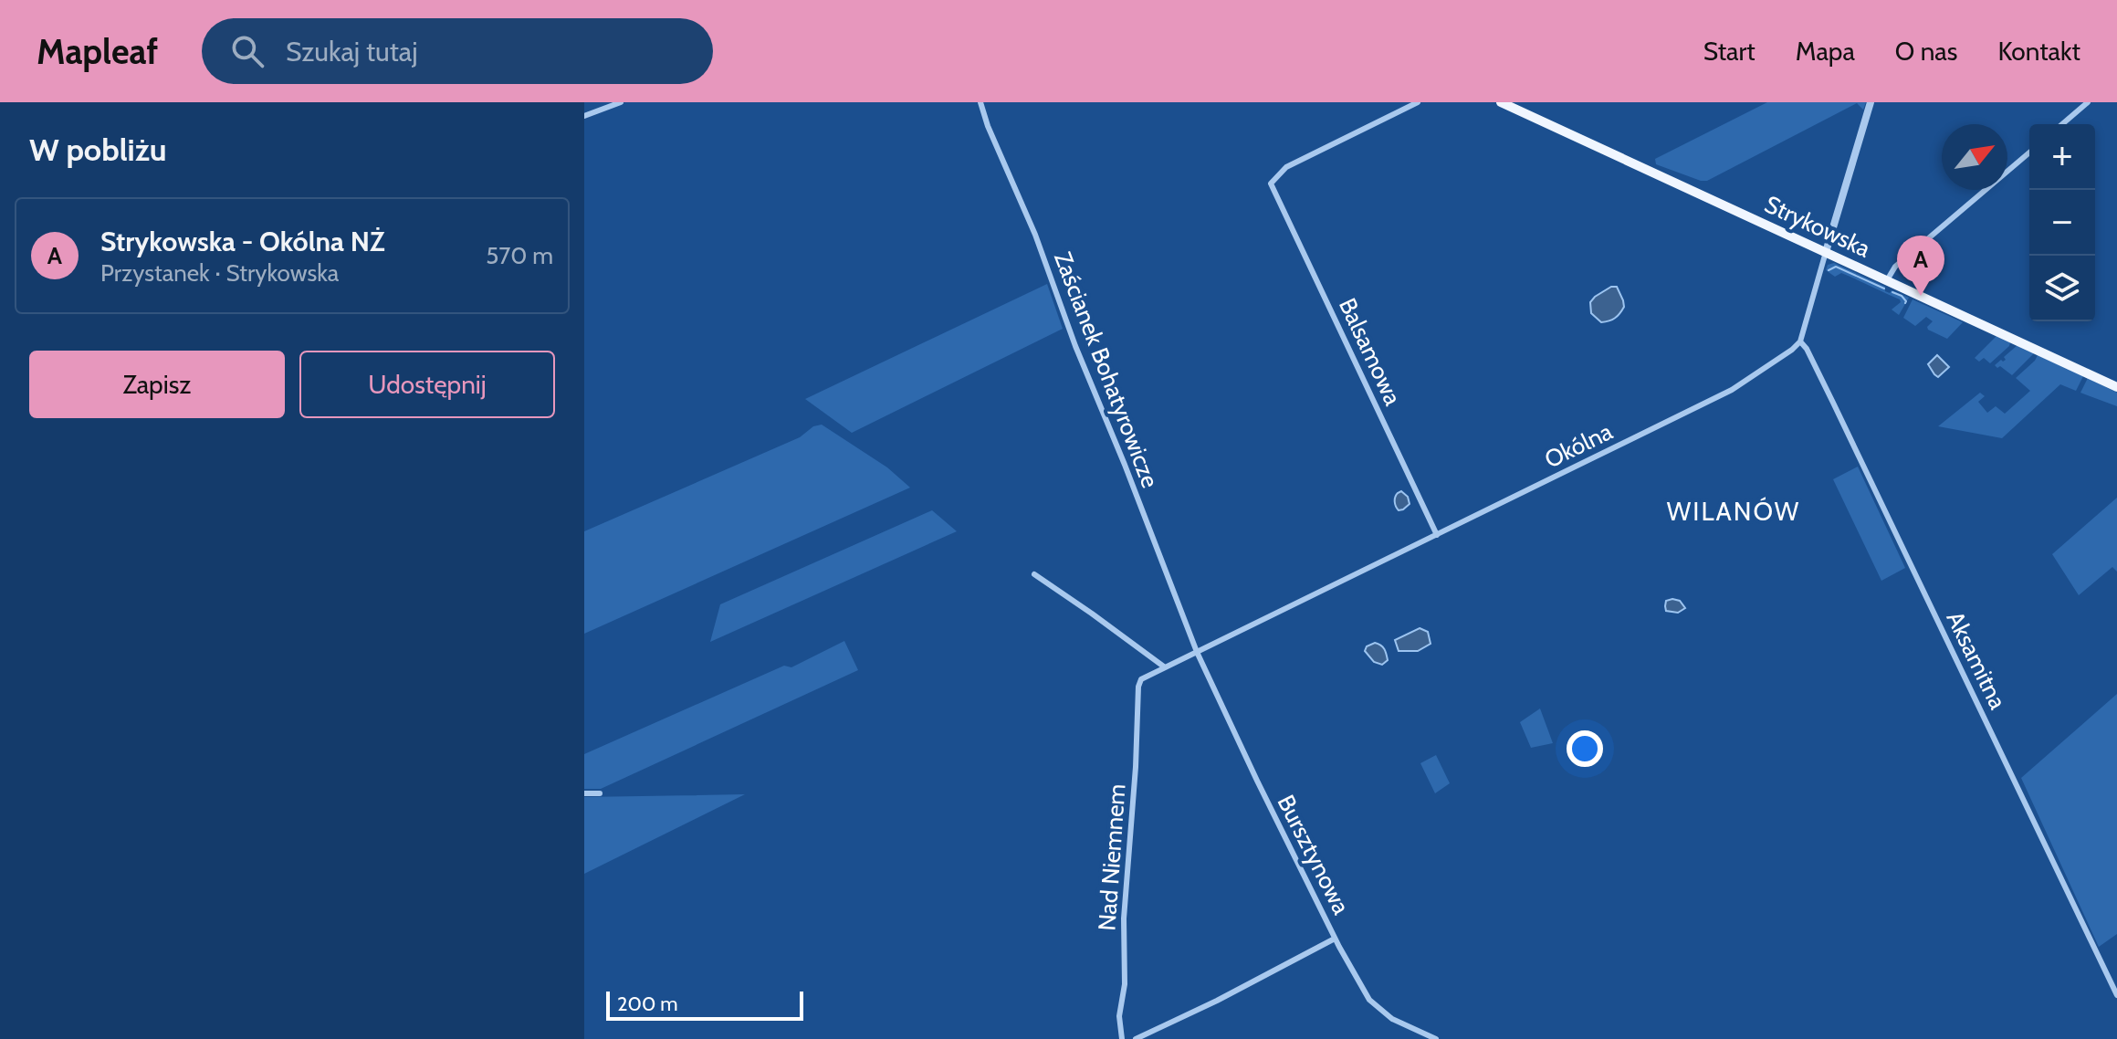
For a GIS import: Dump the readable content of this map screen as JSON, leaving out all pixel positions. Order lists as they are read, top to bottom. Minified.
{"streets":{"main road":["Strykowska"],"street":["Balsamowa","Zaścianek Bohatyrowicze","Okólna","Aksamitna","Bursztynowa","Nad Niemnem"]},"crossings":[["Balsamowa","Okólna"],["Zaścianek Bohatyrowicze","Okólna"],["Zaścianek Bohatyrowicze","Bursztynowa"],["Okólna","Aksamitna"],["Okólna","Bursztynowa"],["Okólna","Nad Niemnem"]],"districts":["WILANÓW"],"scale_bar":"200 m","north":"top right","page":{"header":"Mapleaf","search":"Szukaj tutaj","nav":["Start","Mapa","O nas","Kontakt"],"heading":"W pobliżu","map_buttons":["+","−"],"list":[{"mark":"A","name":"Strykowska - Okólna NŻ","note":"Przystanek · Strykowska","value":"570 m"}],"pins":"A","buttons":["Zapisz","Udostępnij"],"scale":"200 m"}}
